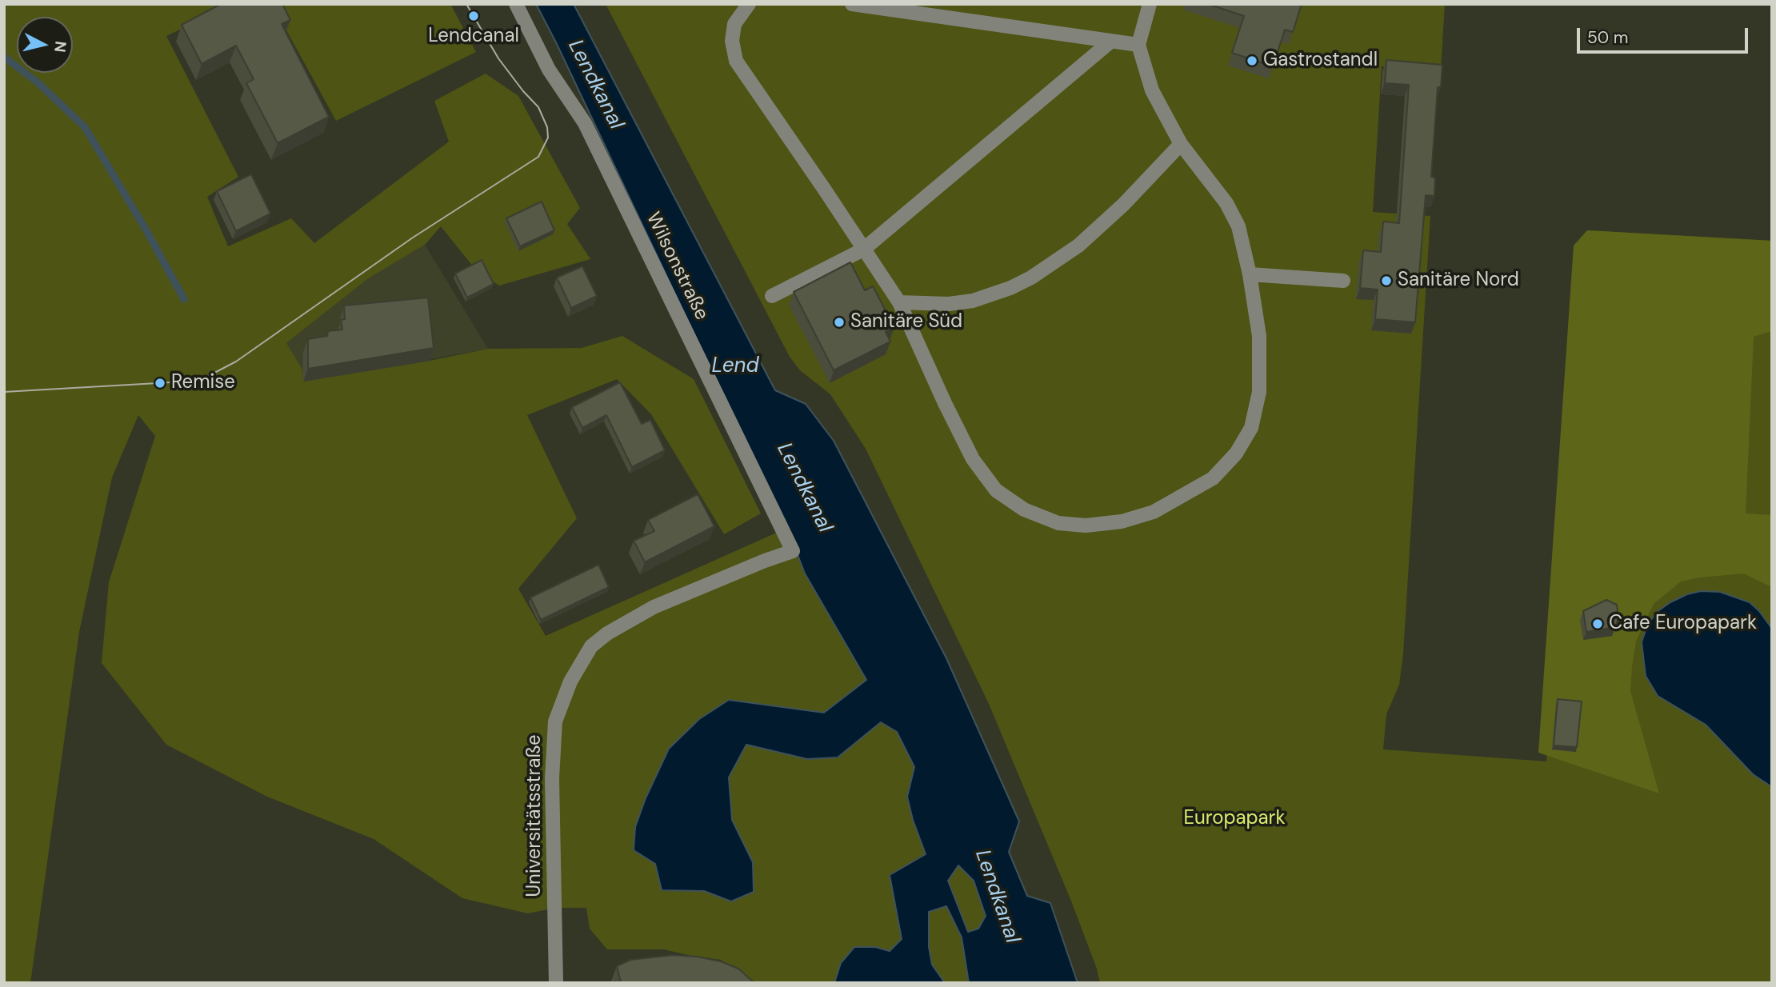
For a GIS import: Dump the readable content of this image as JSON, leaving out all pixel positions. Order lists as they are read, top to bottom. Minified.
{"streets":{"street":["Wilsonstraße","Universitätsstraße"]},"crossings":[["Wilsonstraße","Universitätsstraße"]],"water":["Lendkanal","Lend"],"parks":["Europapark"],"places":["Lendcanal","Gastrostandl","Sanitäre Nord","Sanitäre Süd","Remise","Cafe Europapark"],"scale_bar":"50 m","north":"right"}
